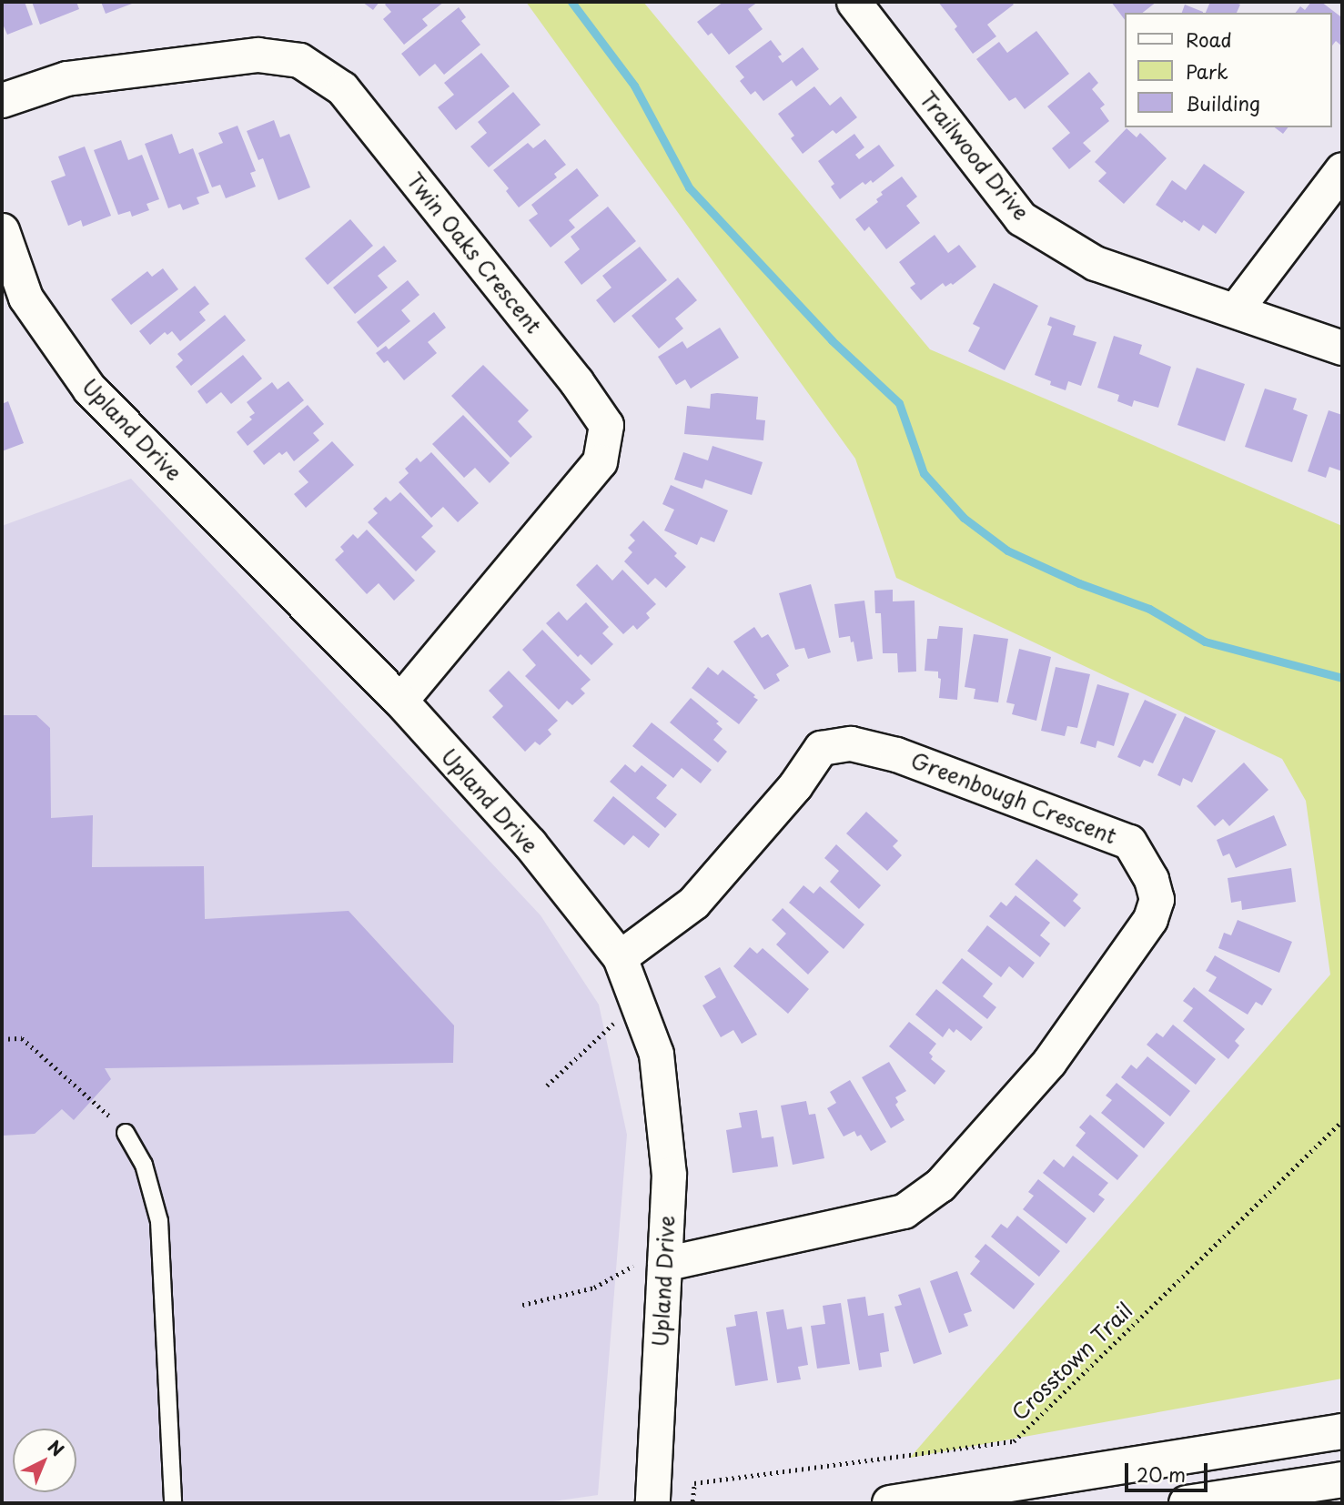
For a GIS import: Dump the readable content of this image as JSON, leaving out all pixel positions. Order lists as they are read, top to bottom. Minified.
{"streets":{"street":["Trailwood Drive","Twin Oaks Crescent","Upland Drive","Greenbough Crescent"],"path":["Crosstown Trail"]},"crossings":[["Twin Oaks Crescent","Upland Drive"],["Upland Drive","Greenbough Crescent"]],"legend":["Road","Park","Building"],"scale_bar":"20 m","north":"top right"}
